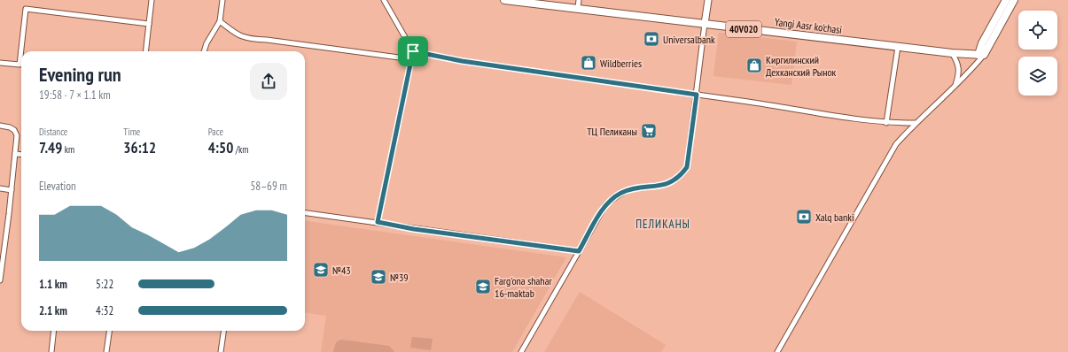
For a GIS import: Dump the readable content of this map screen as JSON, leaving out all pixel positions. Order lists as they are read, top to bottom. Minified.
{"streets":{"main road":["Yangi Aasr ko'chasi","40V020"]},"districts":["ПЕЛИКАНЫ"],"places":{"bank":["Universalbank","Xalq banki"],"shop":["Wildberries","Киргилинский Дехканский Рынок"],"supermarket":["ТЦ Пеликаны"],"school or university":["№43","№39","Farg'ona shahar 16-maktab"]},"page":{"heading":["Evening run","19:58 · 7 × 1.1 km"],"stats":[["Distance","7.49 km"],["Time","36:12"],["Pace","4:50 /km"]],"chart":["Elevation","58–69 m"],"list":[{"name":"1.1 km","note":"5:22"},{"name":"2.1 km","note":"4:32"}]}}
